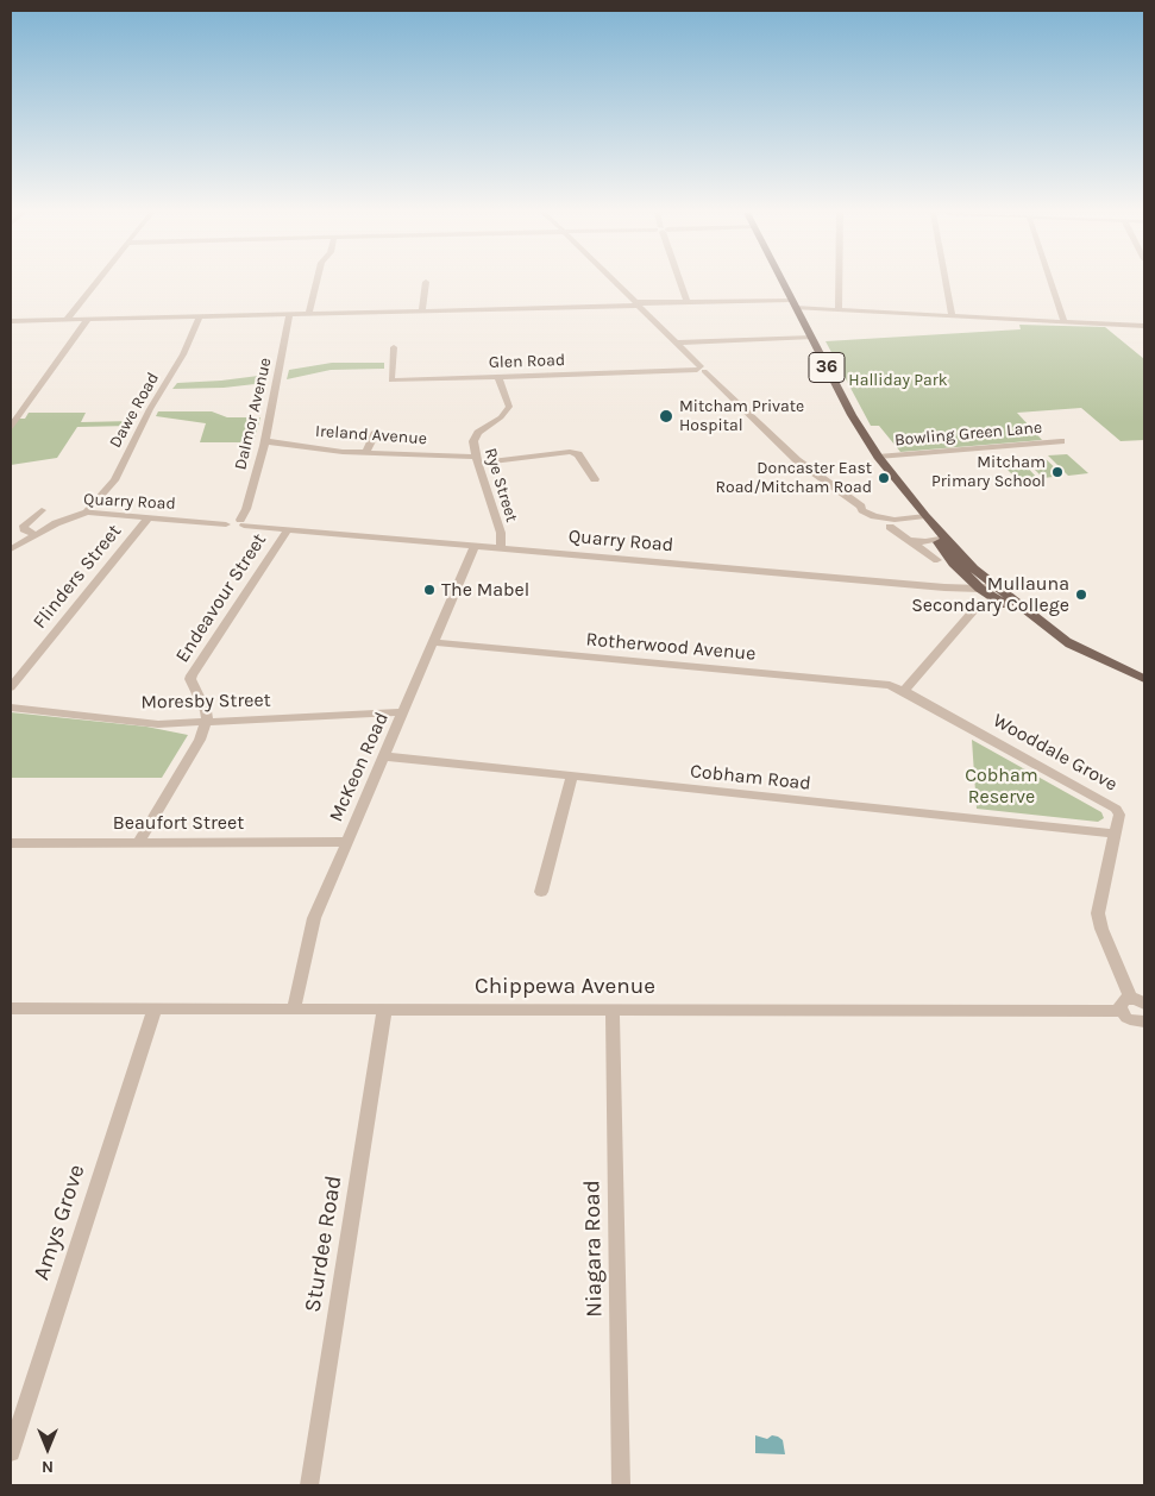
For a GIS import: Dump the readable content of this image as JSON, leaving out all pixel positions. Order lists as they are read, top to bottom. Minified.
{"streets":{"main road":["36"],"street":["Glen Road","Dawe Road","Dalmor Avenue","Bowling Green Lane","Ireland Avenue","Rye Street","Quarry Road","Flinders Street","Endeavour Street","Rotherwood Avenue","Moresby Street","Wooddale Grove","McKeon Road","Cobham Road","Beaufort Street","Chippewa Avenue","Amys Grove","Sturdee Road","Niagara Road"]},"crossings":[["Glen Road","Rye Street"],["36","Bowling Green Lane"],["36","Quarry Road"],["Dawe Road","Quarry Road"],["Dalmor Avenue","Ireland Avenue"],["Dalmor Avenue","Quarry Road"],["Ireland Avenue","Rye Street"],["Rye Street","Quarry Road"],["Quarry Road","Flinders Street"],["Quarry Road","Endeavour Street"],["Quarry Road","McKeon Road"],["Endeavour Street","Moresby Street"],["Rotherwood Avenue","Wooddale Grove"],["Rotherwood Avenue","McKeon Road"],["Moresby Street","McKeon Road"],["Wooddale Grove","Cobham Road"],["McKeon Road","Cobham Road"],["McKeon Road","Beaufort Street"],["McKeon Road","Chippewa Avenue"],["Chippewa Avenue","Amys Grove"],["Chippewa Avenue","Sturdee Road"],["Chippewa Avenue","Niagara Road"]],"parks":["Halliday Park","Cobham Reserve"],"places":["Mitcham Private Hospital","Mitcham Primary School","Doncaster East Road/Mitcham Road","The Mabel","Mullauna Secondary College"],"north":"bottom"}
